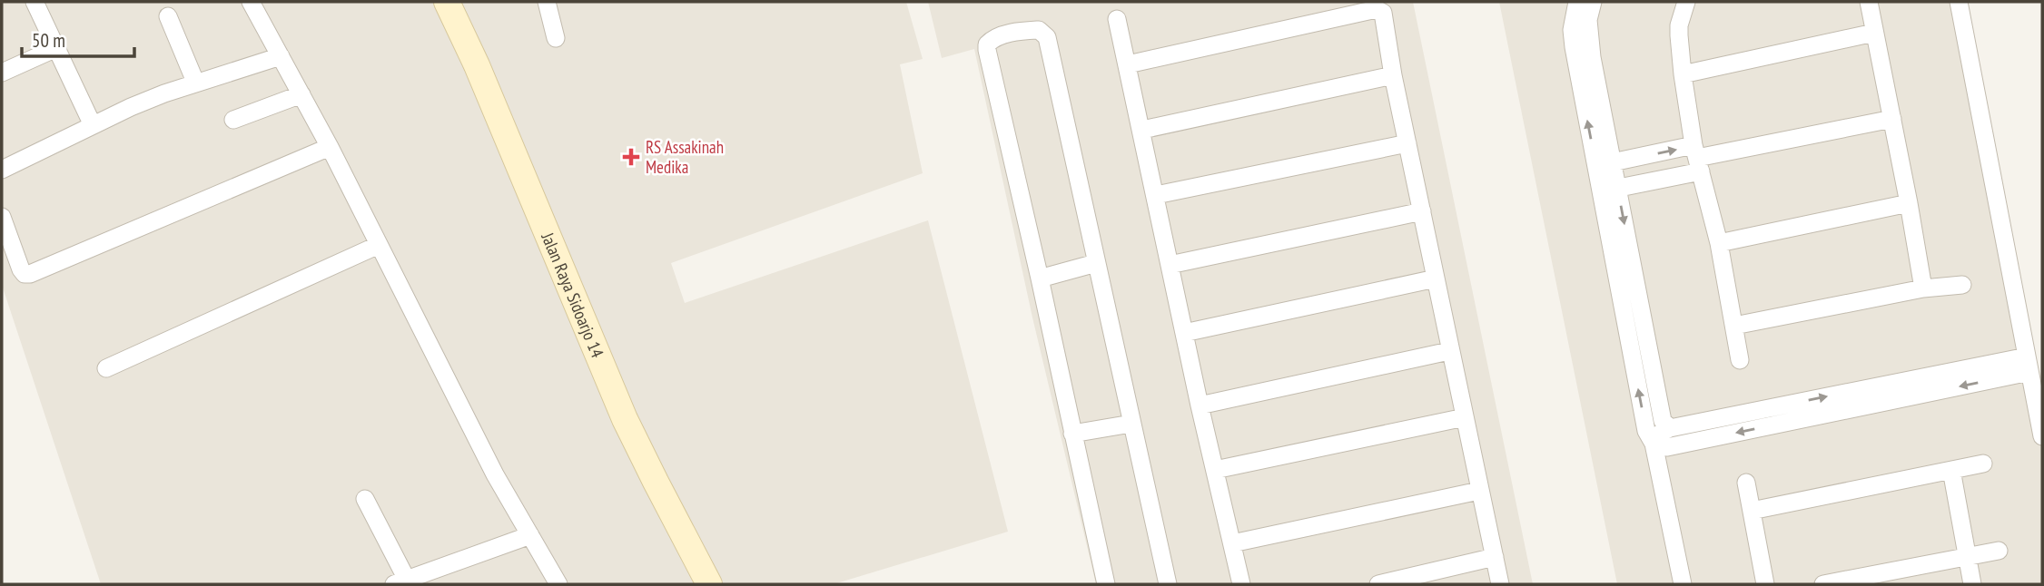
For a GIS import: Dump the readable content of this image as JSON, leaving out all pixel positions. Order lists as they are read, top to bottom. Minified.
{"streets":{"main road":["Jalan Raya Sidoarjo 14"]},"places":{"health":["RS Assakinah Medika"]},"scale_bar":"50 m"}
